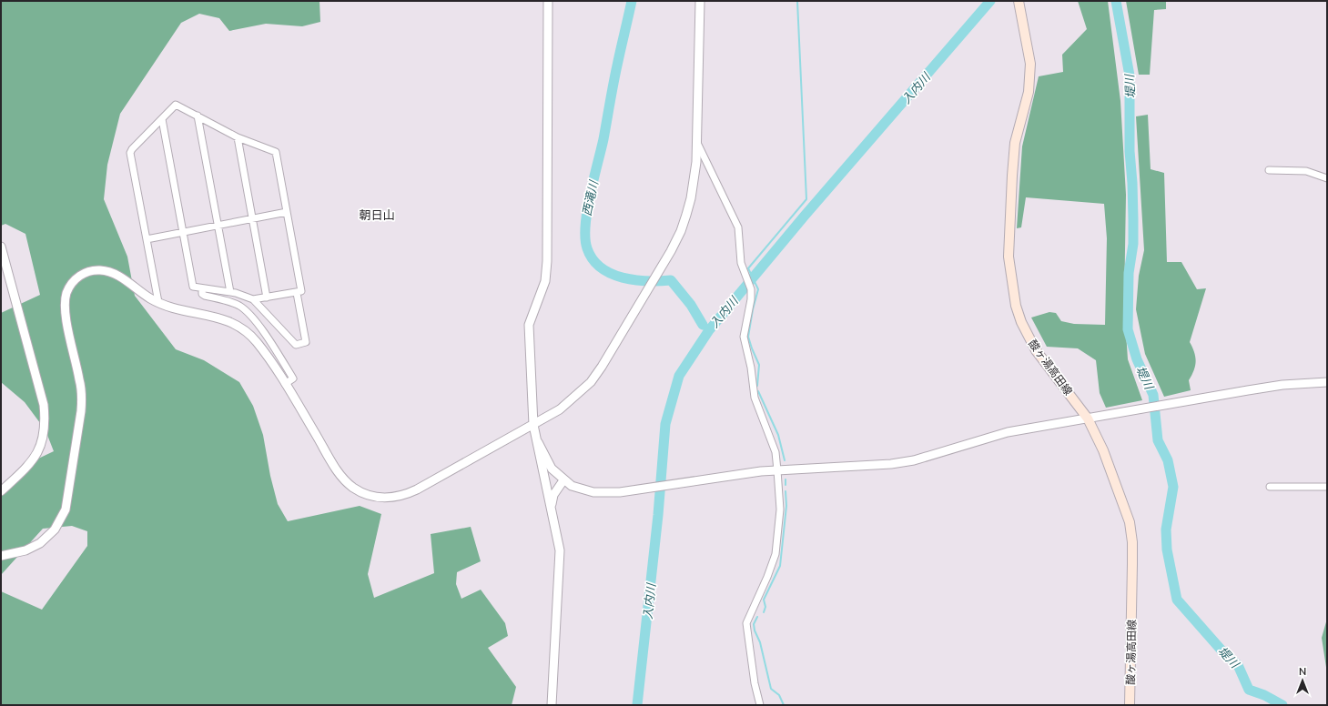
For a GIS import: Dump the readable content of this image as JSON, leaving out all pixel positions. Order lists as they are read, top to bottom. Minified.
{"streets":{"main road":["酸ヶ湯高田線"]},"districts":["朝日山"],"water":["堤川","入内川","西滝川"],"north":"top"}
